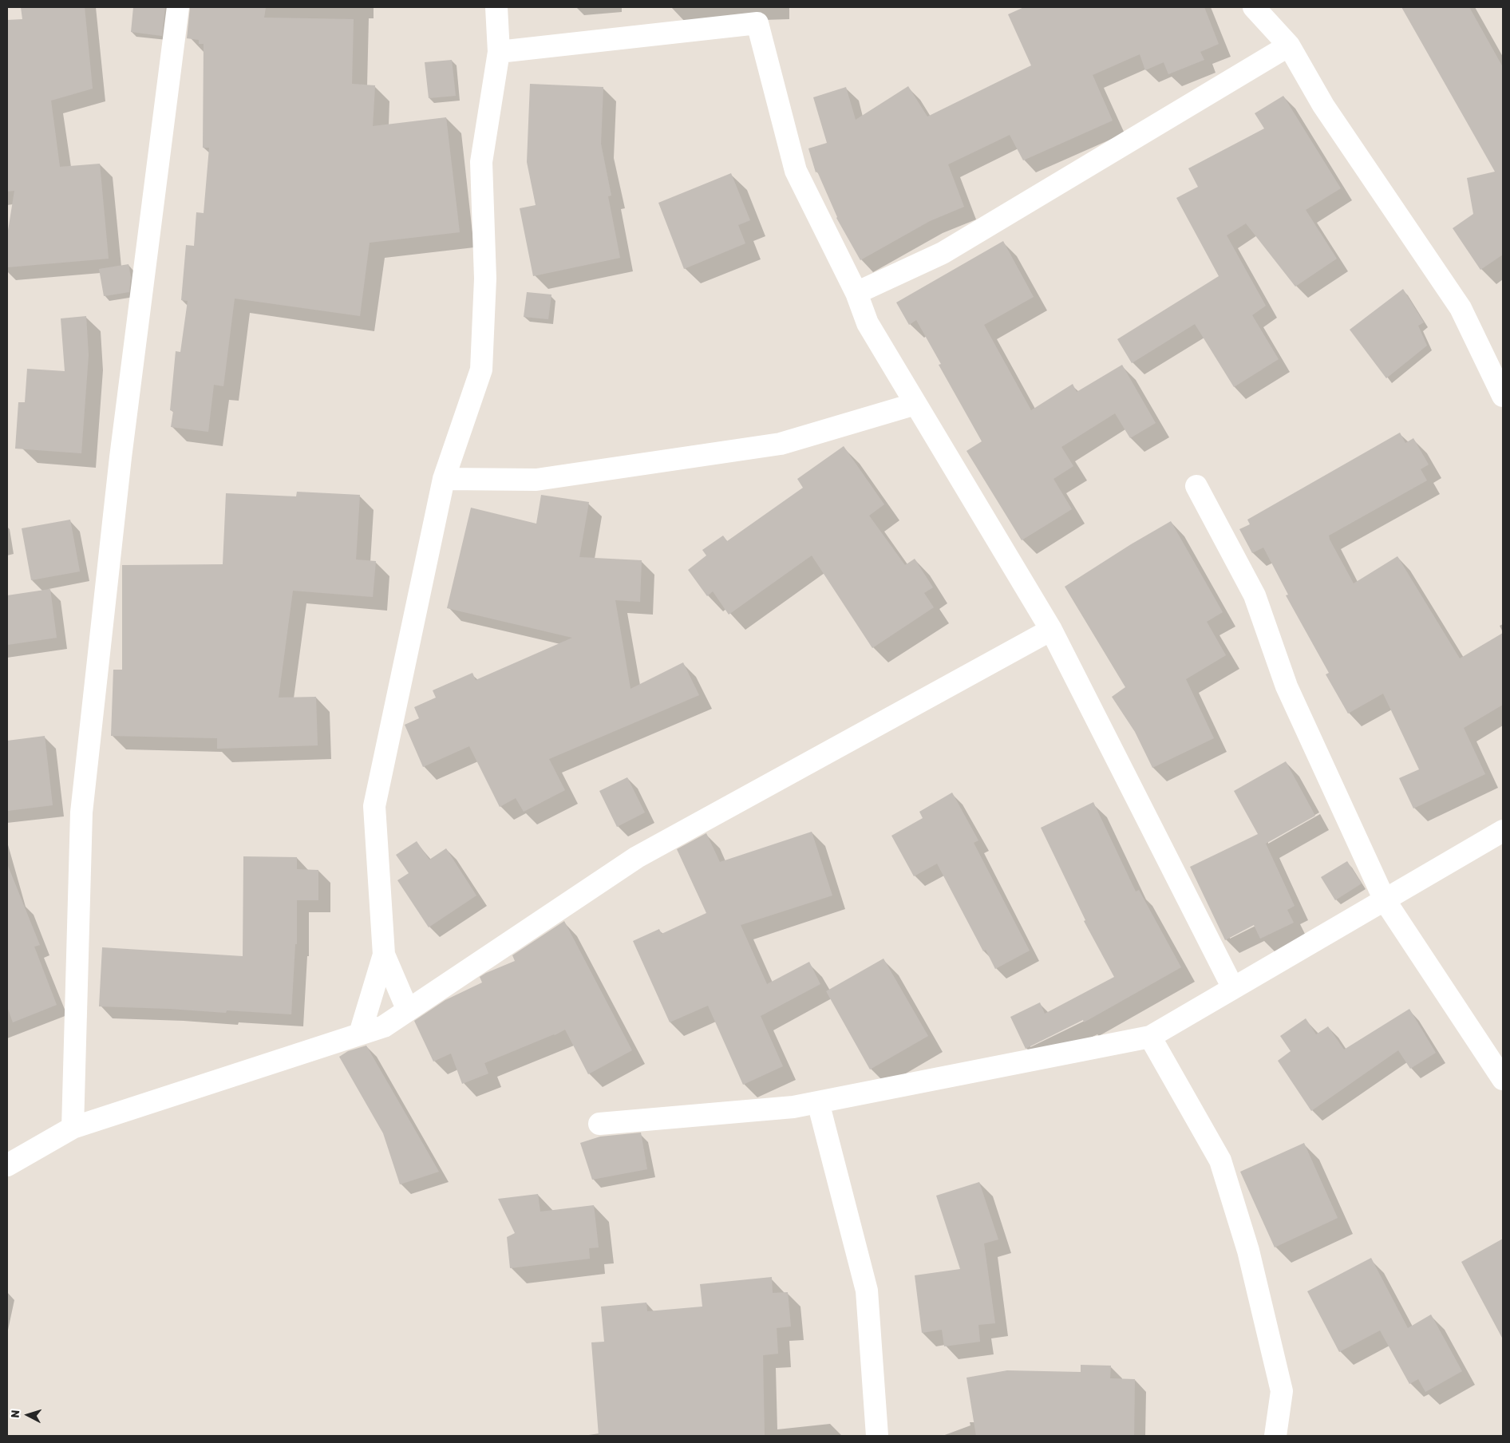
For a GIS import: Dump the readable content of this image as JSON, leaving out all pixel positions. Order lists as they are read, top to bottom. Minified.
{"north":"left"}
